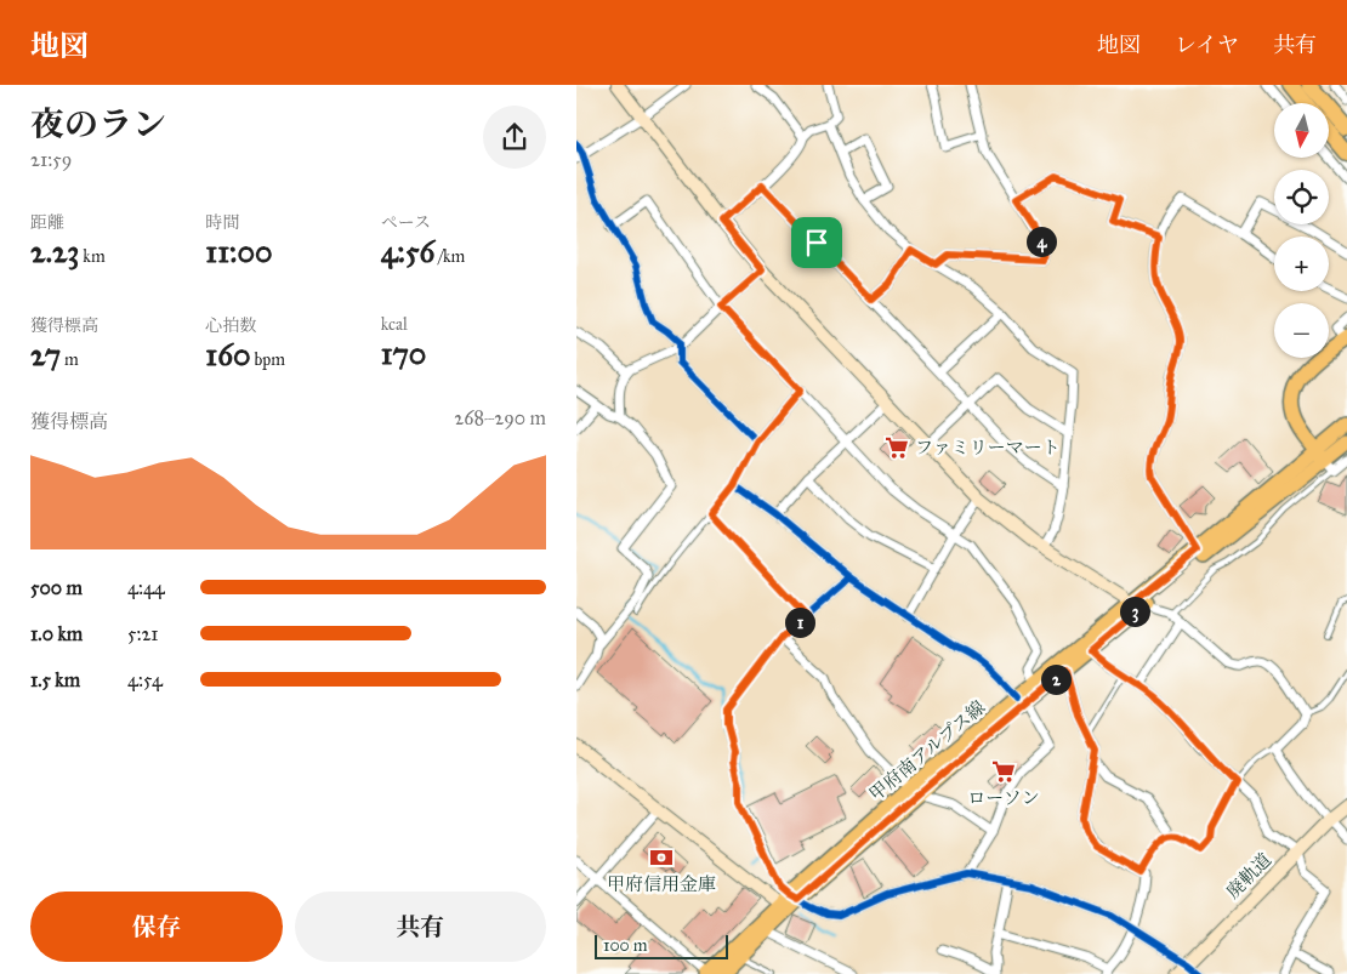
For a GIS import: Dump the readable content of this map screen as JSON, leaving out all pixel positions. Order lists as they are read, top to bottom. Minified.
{"streets":{"main road":["甲府南アルプス線"],"street":["廃軌道"]},"places":{"supermarket":["ファミリーマート","ローソン"],"bank":["甲府信用金庫"]},"scale_bar":"100 m","north":"bottom","page":{"header":"地図","nav":["地図","レイヤ","共有"],"heading":["夜のラン","21:59"],"map_buttons":["+","−"],"stats":[["距離","2.23 km"],["時間","11:00"],["ペース","4:56 /km"],["獲得標高","27 m"],["心拍数","160 bpm"],["kcal","170"]],"pins":["4","3","1","2"],"chart":["獲得標高","268–290 m"],"list":[{"name":"500 m","note":"4:44"},{"name":"1.0 km","note":"5:21"},{"name":"1.5 km","note":"4:54"}],"buttons":["保存","共有"],"scale":"100 m"}}
